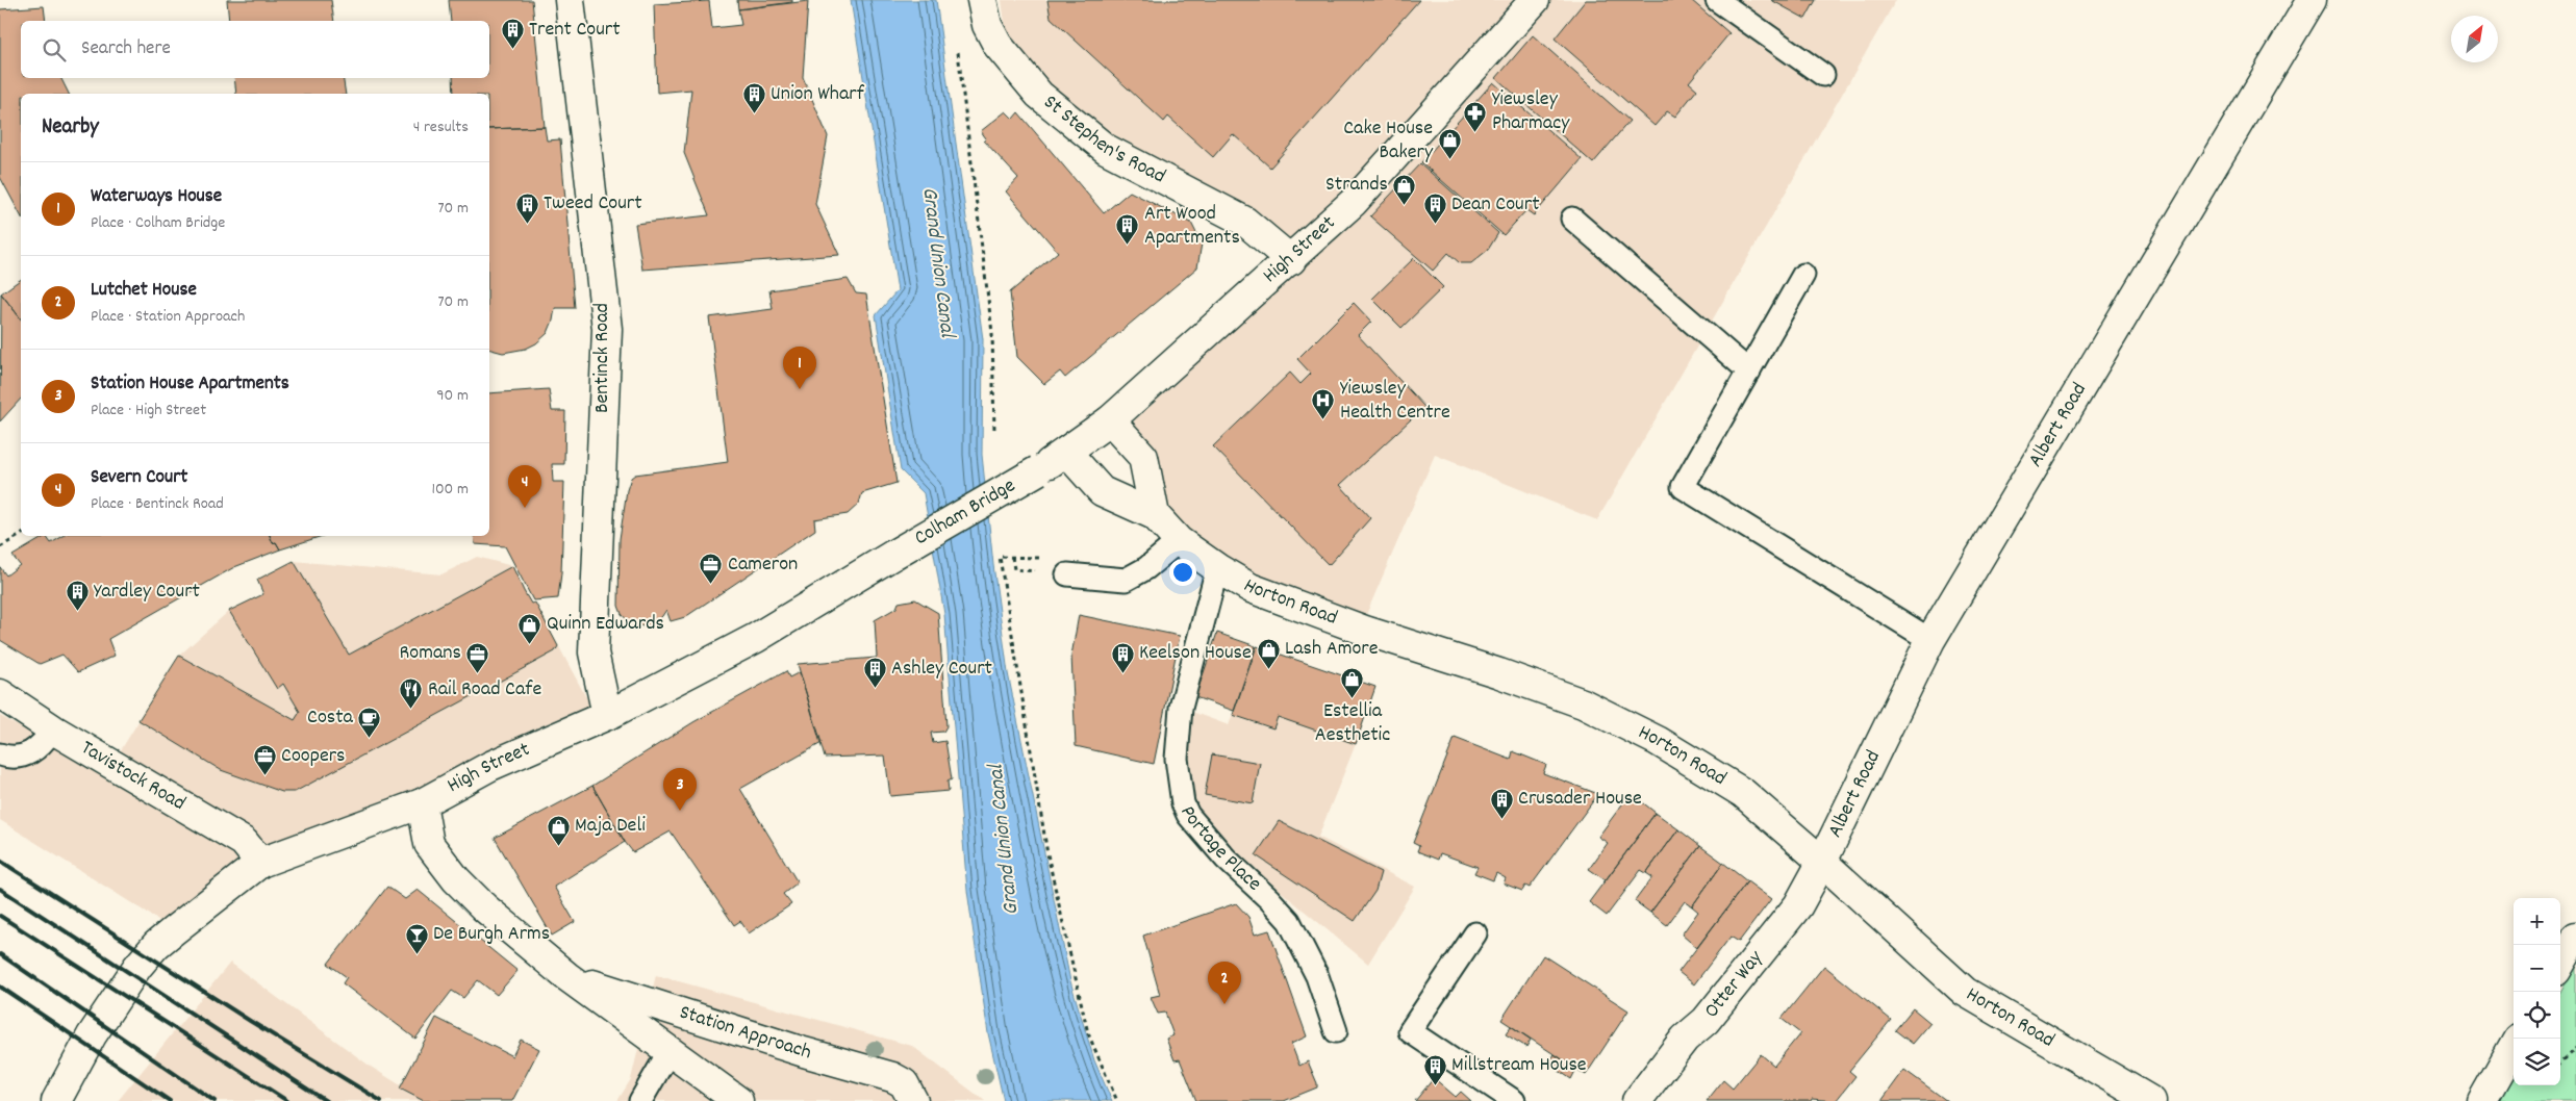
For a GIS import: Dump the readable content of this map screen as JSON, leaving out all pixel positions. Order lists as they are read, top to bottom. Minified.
{"streets":{"street":["St Stephen's Road","High Street","Bentinck Road","Albert Road","Colham Bridge","Horton Road","Tavistock Road","Otter Way","Station Approach"],"lane":["Portage Place"]},"crossings":[["St Stephen's Road","High Street"],["High Street","Bentinck Road"],["High Street","Colham Bridge"],["High Street","Horton Road"],["High Street","Tavistock Road"],["High Street","Station Approach"],["Albert Road","Horton Road"],["Albert Road","Otter Way"],["Horton Road","Portage Place"],["Horton Road","Otter Way"]],"water":["Grand Union Canal"],"places":{"building":["Trent Court","Union Wharf","Tweed Court","Dean Court","Art Wood Apartments","Yardley Court","Keelson House","Ashley Court","Crusader House","Millstream House"],"pharmacy":["Yiewsley Pharmacy"],"shop":["Cake House Bakery","Strands","Quinn Edwards","Lash Amore","Estellia Aesthetic","Maja Deli"],"hospital":["Yiewsley Health Centre"],"office":["Cameron","Romans","Coopers"],"restaurant":["Rail Road Cafe"],"cafe":["Costa"],"bar":["De Burgh Arms"]},"north":"top right","page":{"search":"Search here","heading":["Nearby","4 results"],"list":[{"mark":"1","name":"Waterways House","note":"Place · Colham Bridge","value":"70 m"},{"mark":"2","name":"Lutchet House","note":"Place · Station Approach","value":"70 m"},{"mark":"3","name":"Station House Apartments","note":"Place · High Street","value":"90 m"},{"mark":"4","name":"Severn Court","note":"Place · Bentinck Road","value":"100 m"}],"pins":["1","4","3","2"],"map_buttons":["+","−"]}}
